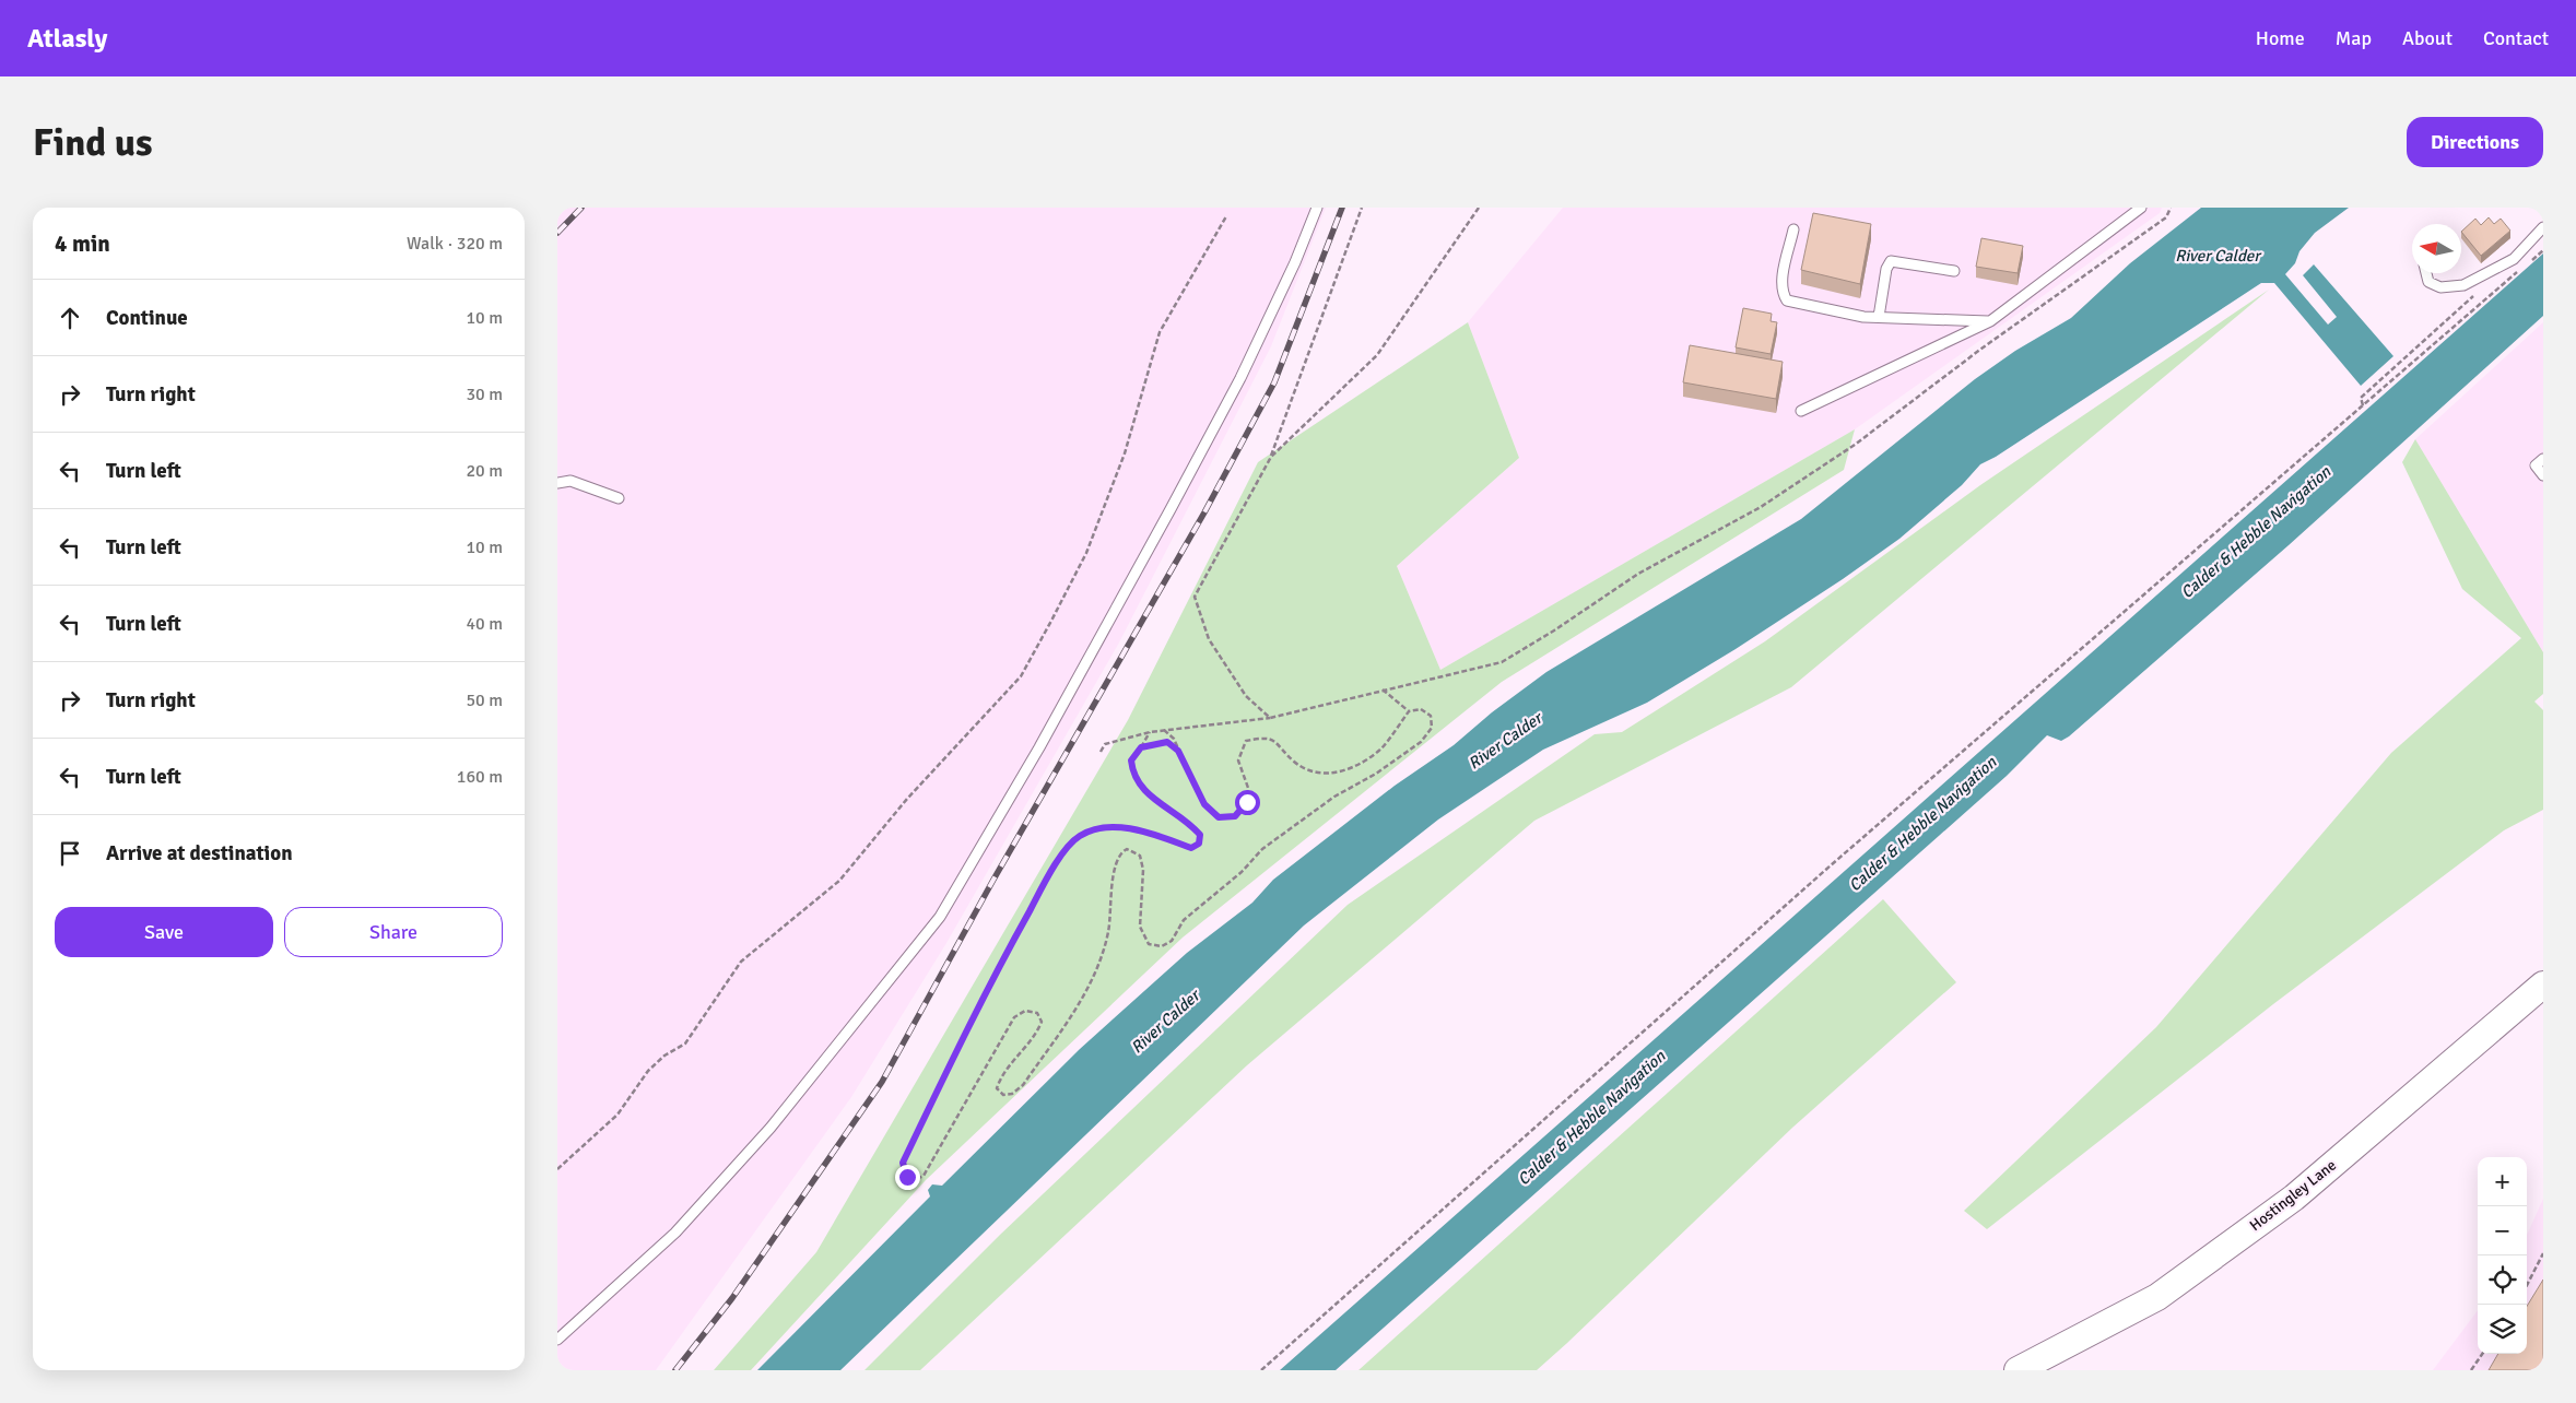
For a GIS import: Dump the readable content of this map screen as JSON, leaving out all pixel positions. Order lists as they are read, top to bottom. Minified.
{"streets":{"main road":["Hostingley Lane"]},"water":["River Calder","Calder & Hebble Navigation"],"north":"left","page":{"header":"Atlasly","nav":["Home","Map","About","Contact"],"buttons":["Directions",["Save","Share"]],"title":"Find us","heading":["4 min","Walk · 320 m"],"list":[["Continue","10 m"],["Turn right","30 m"],["Turn left","20 m"],["Turn left","10 m"],["Turn left","40 m"],["Turn right","50 m"],["Turn left","160 m"],"Arrive at destination"],"map_buttons":["+","−"]}}
